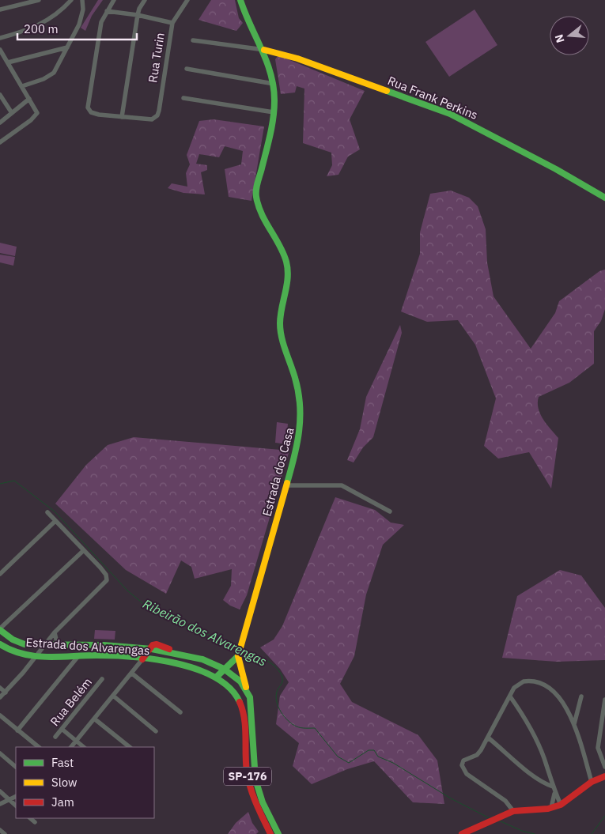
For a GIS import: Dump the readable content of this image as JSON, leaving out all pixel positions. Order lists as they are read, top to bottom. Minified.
{"streets":{"main road":["Rua Frank Perkins","Estrada dos Casa","Estrada dos Alvarengas","SP-176"],"street":["Rua Turin","Rua Belém"]},"crossings":[["Rua Frank Perkins","Estrada dos Casa"],["Estrada dos Alvarengas","SP-176"]],"water":["Ribeirão dos Alvarengas"],"legend":["Fast","Slow","Jam"],"scale_bar":"200 m","north":"left"}
